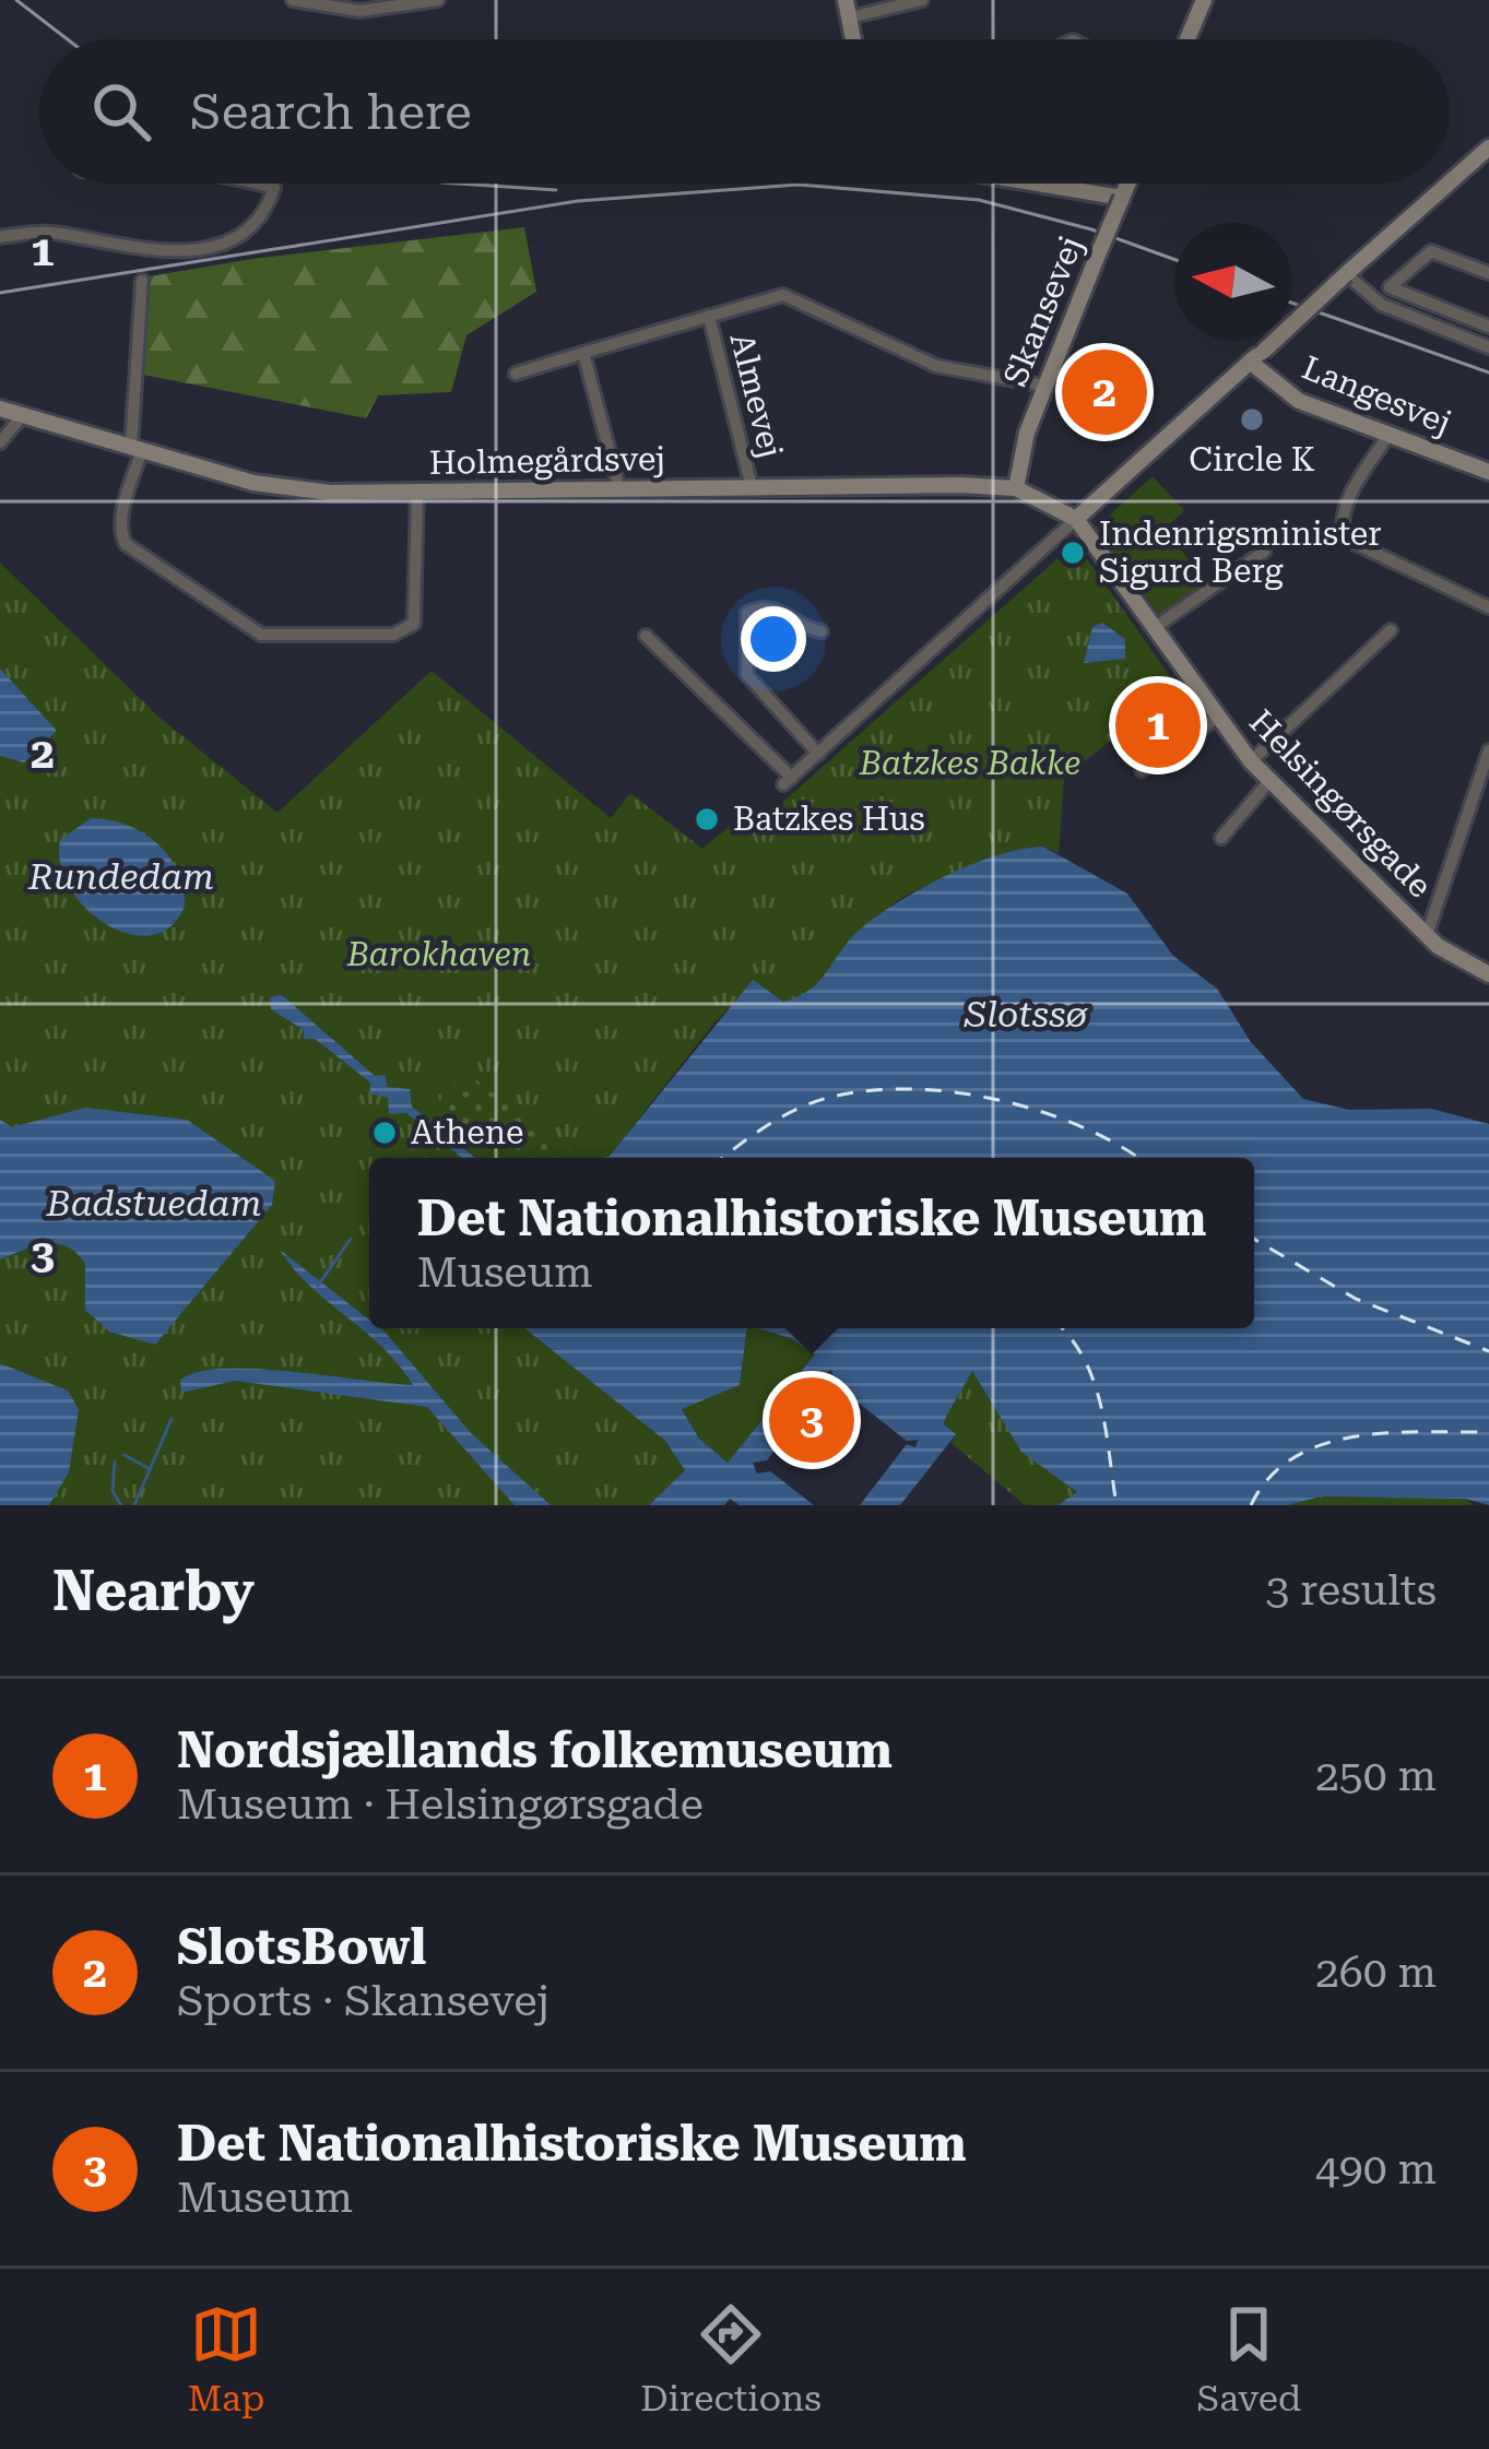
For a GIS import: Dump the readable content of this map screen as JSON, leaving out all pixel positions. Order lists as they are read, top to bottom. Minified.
{"streets":{"street":["Skansevej","Almevej","Langesvej","Holmegårdsvej","Helsingørsgade"]},"crossings":[["Skansevej","Holmegårdsvej"],["Almevej","Holmegårdsvej"],["Holmegårdsvej","Helsingørsgade"]],"water":["Rundedam","Slotssø","Badstuedam"],"parks":["Batzkes Bakke","Barokhaven"],"places":["Circle K","Indenrigsminister Sigurd Berg","Batzkes Hus","Athene"],"north":"left","page":{"search":"Search here","pins":["2","1","3"],"popup":["Det Nationalhistoriske Museum","Museum"],"heading":["Nearby","3 results"],"list":[{"mark":"1","name":"Nordsjællands folkemuseum","note":"Museum · Helsingørsgade","value":"250 m"},{"mark":"2","name":"SlotsBowl","note":"Sports · Skansevej","value":"260 m"},{"mark":"3","name":"Det Nationalhistoriske Museum","note":"Museum","value":"490 m"}],"nav":["Map","Directions","Saved"]},"grid":{"rows":["1","2","3"]}}
